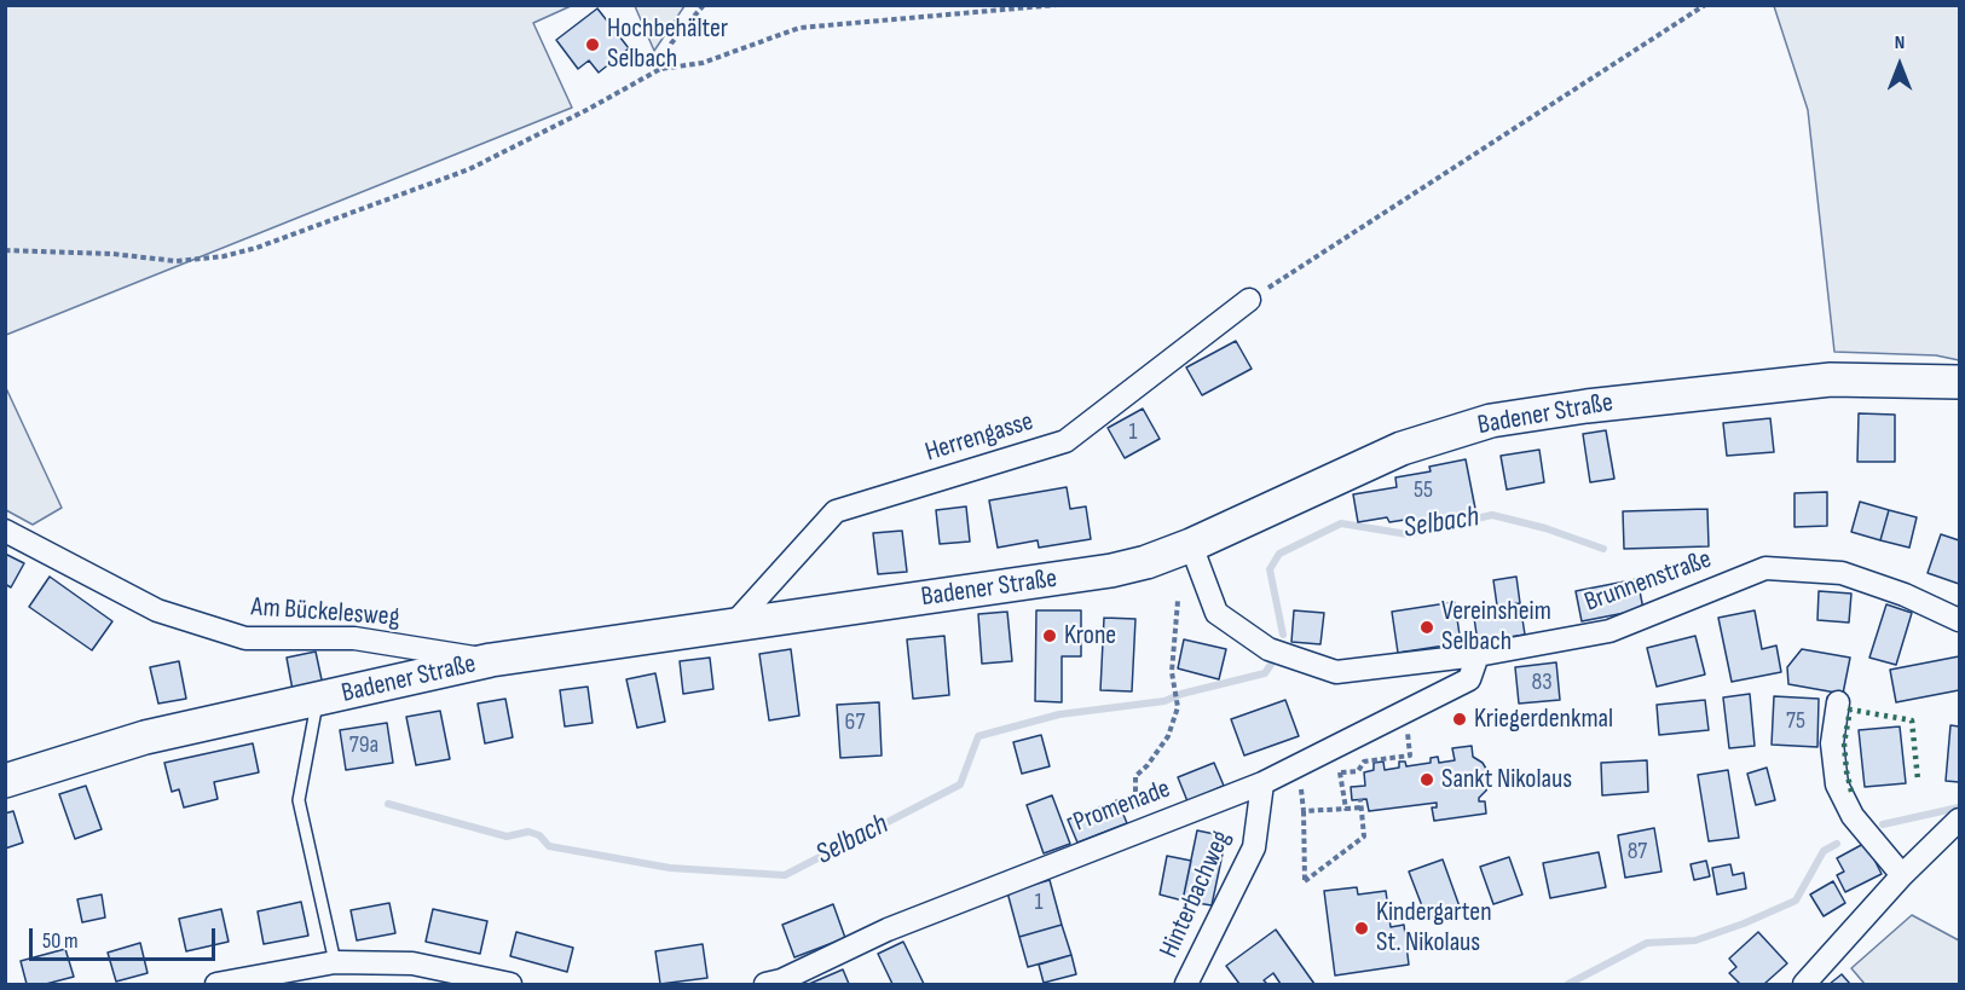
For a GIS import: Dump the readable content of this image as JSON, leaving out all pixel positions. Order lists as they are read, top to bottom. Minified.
{"streets":{"main road":["Badener Straße"],"street":["Herrengasse","Brunnenstraße","Am Bückelesweg","Promenade","Hinterbachweg"]},"crossings":[["Badener Straße","Herrengasse"],["Badener Straße","Brunnenstraße"],["Badener Straße","Am Bückelesweg"],["Brunnenstraße","Promenade"],["Promenade","Hinterbachweg"]],"water":["Selbach"],"places":["Hochbehälter Selbach","Vereinsheim Selbach","Krone","Kriegerdenkmal","Sankt Nikolaus","Kindergarten St. Nikolaus"],"house_numbers":["1","55","83","75","67","79a","87","1"],"scale_bar":"50 m","north":"top"}
